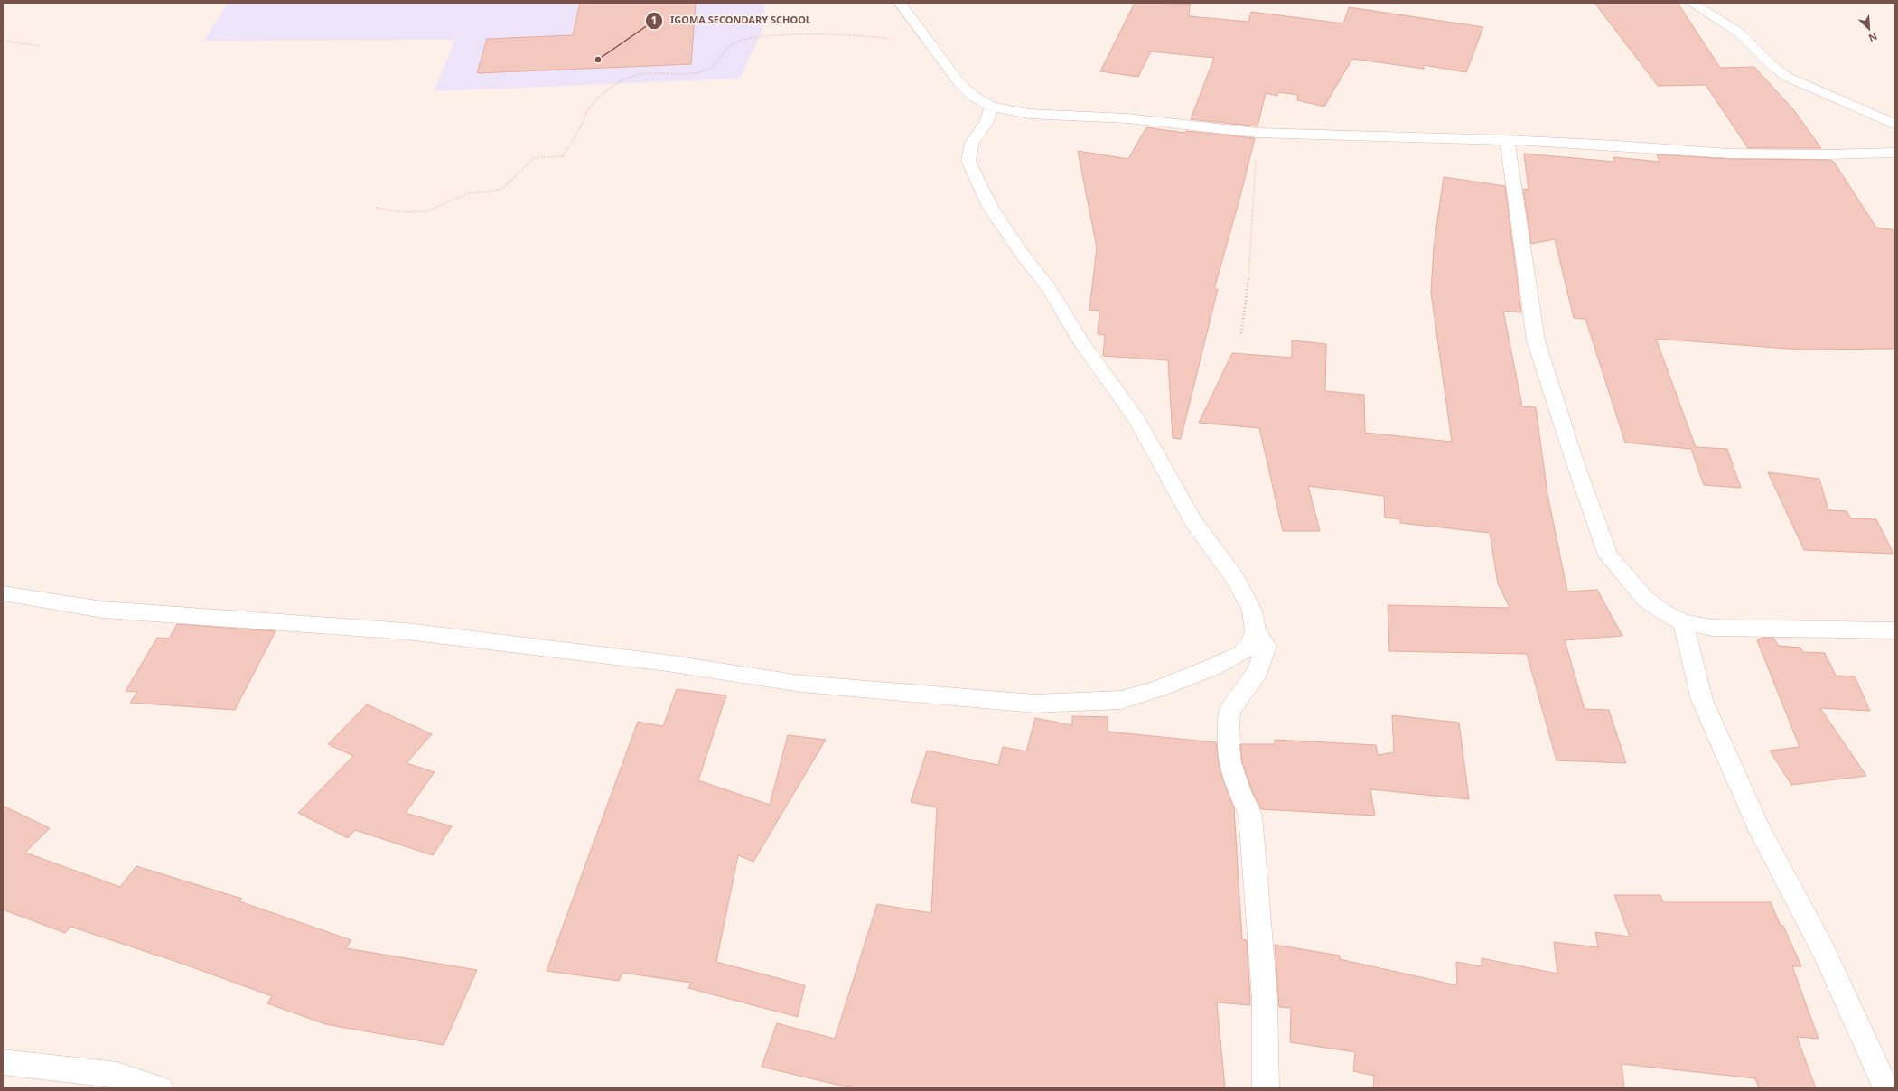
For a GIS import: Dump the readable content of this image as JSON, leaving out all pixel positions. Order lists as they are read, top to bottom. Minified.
{"places":["IGOMA SECONDARY SCHOOL"],"north":"bottom right"}
